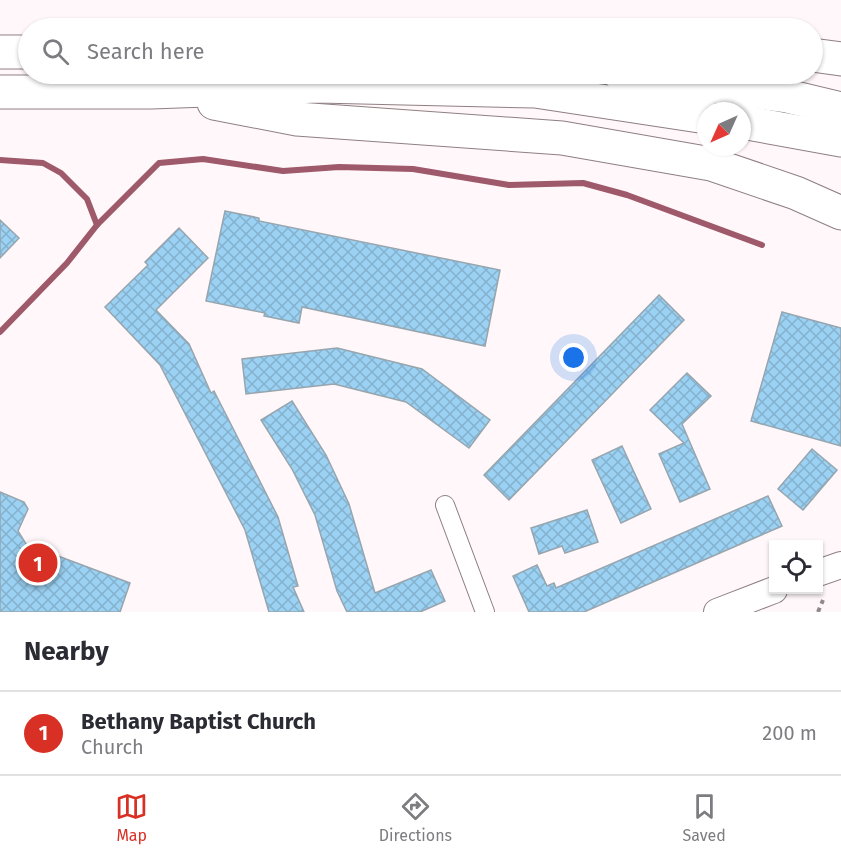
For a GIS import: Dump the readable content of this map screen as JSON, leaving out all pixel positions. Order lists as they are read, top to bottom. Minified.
{"north":"bottom left","page":{"search":"Search here","pins":"1","heading":"Nearby","list":[{"mark":"1","name":"Bethany Baptist Church","note":"Church","value":"200 m"}],"nav":["Map","Directions","Saved"]}}
